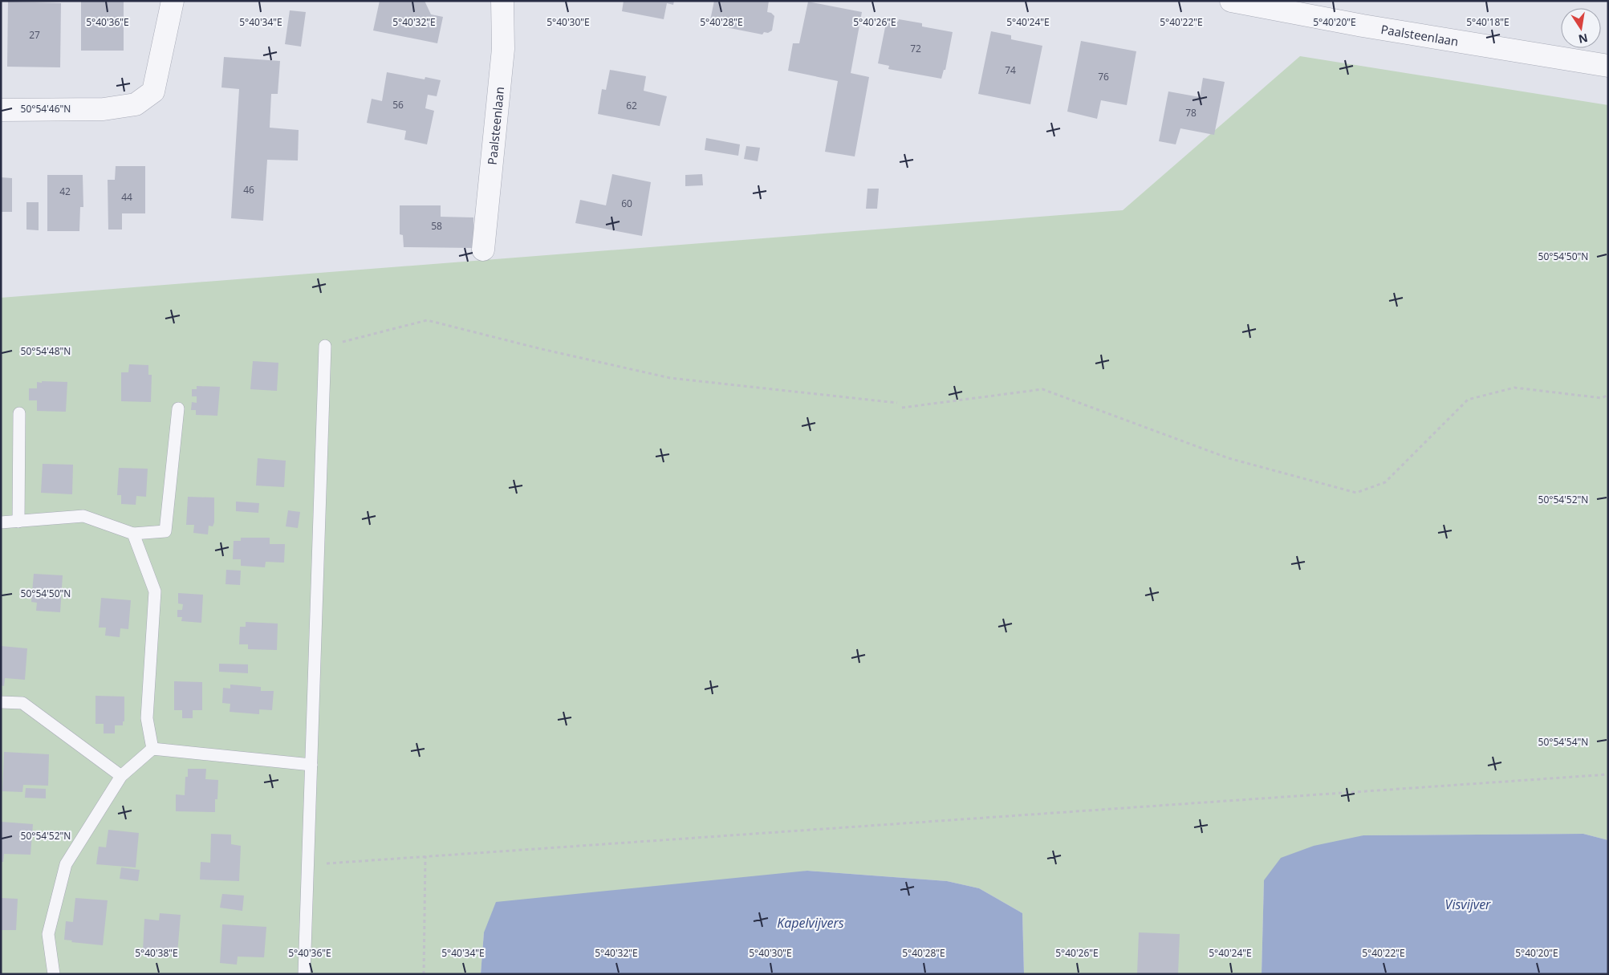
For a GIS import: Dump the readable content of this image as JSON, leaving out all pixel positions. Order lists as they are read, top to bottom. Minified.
{"streets":{"street":["Paalsteenlaan"]},"water":["Visvijver","Kapelvijvers"],"house_numbers":["27","72","74","76","56","62","78","46","42","44","60","58"],"north":"bottom","coordinates":["5°40'36\"E","5°40'34\"E","5°40'32\"E","5°40'30\"E","5°40'28\"E","5°40'26\"E","5°40'24\"E","5°40'22\"E","5°40'20\"E","5°40'18\"E","50°54'46\"N","50°54'50\"N","50°54'48\"N","50°54'52\"N","50°54'54\"N","5°40'38\"E"]}
